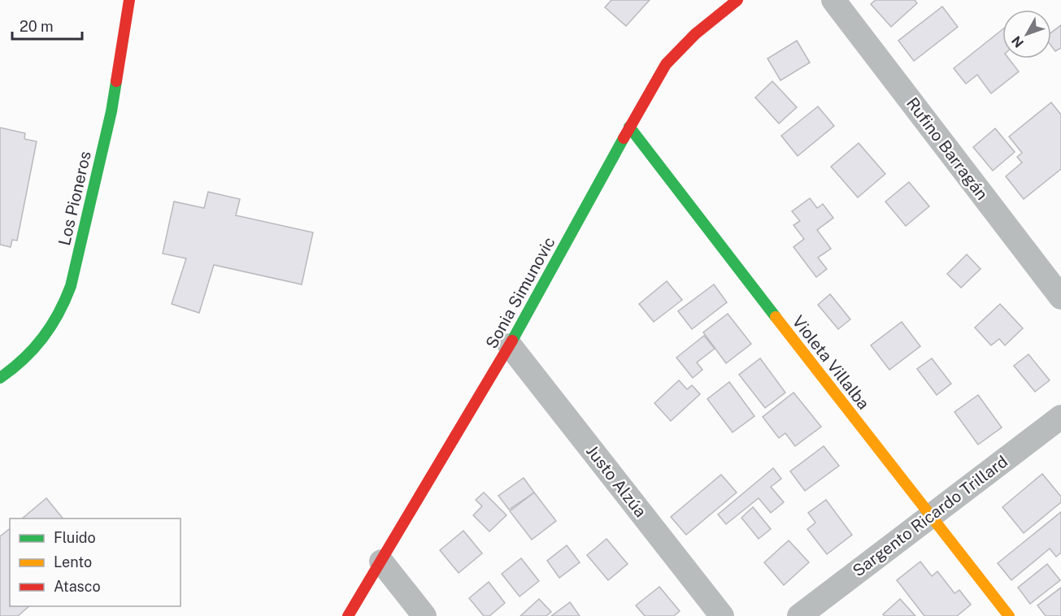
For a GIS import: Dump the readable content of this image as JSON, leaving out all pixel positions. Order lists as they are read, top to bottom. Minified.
{"streets":{"street":["Rufino Barragán","Los Pioneros","Sonia Simunovic","Violeta Villalba","Justo Alzúa","Sargento Ricardo Trillard"]},"crossings":[["Sonia Simunovic","Violeta Villalba"],["Sonia Simunovic","Justo Alzúa"],["Violeta Villalba","Sargento Ricardo Trillard"]],"legend":["Fluido","Lento","Atasco"],"scale_bar":"20 m","north":"bottom left"}
